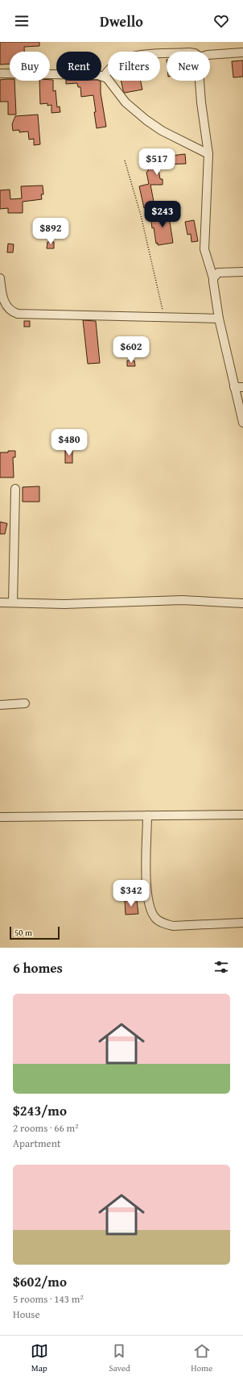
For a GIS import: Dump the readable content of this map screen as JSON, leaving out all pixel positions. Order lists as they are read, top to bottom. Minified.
{"scale_bar":"50 m","page":{"header":"Dwello","chip":["Buy","Rent","Filters","New"],"price":["$517","$243","$892","$602","$480","$342"],"scale":"50 m","heading":"6 homes","list":[{"name":"$243/mo","note":"2 rooms · 66 m² · Apartment"},{"name":"$602/mo","note":"5 rooms · 143 m² · House"}],"tabs":["Map","Saved","Home"]}}
